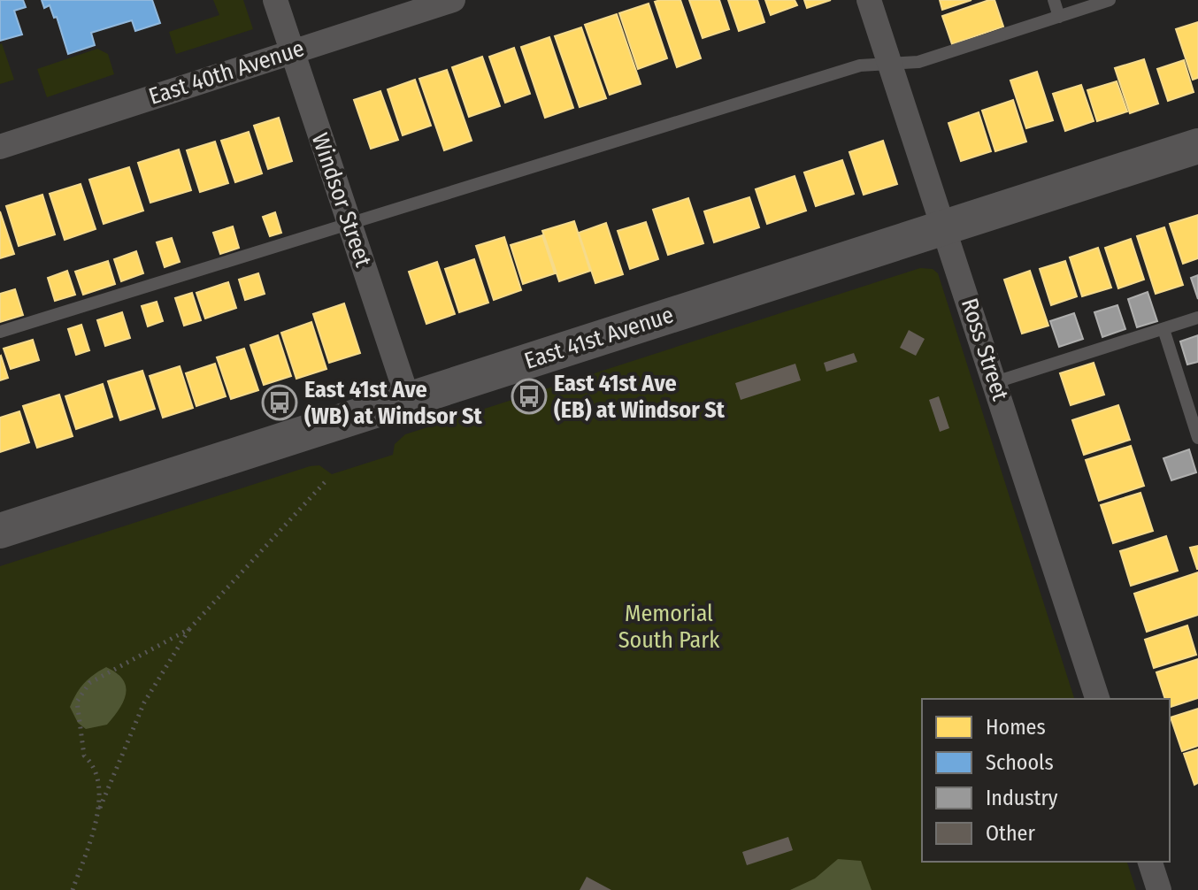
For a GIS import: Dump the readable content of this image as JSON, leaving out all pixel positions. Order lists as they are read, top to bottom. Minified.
{"streets":{"main road":["East 41st Avenue"],"street":["East 40th Avenue","Windsor Street","Ross Street"]},"crossings":[["East 40th Avenue","Windsor Street"],["Windsor Street","East 41st Avenue"],["East 41st Avenue","Ross Street"]],"parks":["Memorial South Park"],"places":{"bus stop":["East 41st Ave (EB) at Windsor St","East 41st Ave (WB) at Windsor St"]},"legend":["Homes","Schools","Industry","Other"]}
